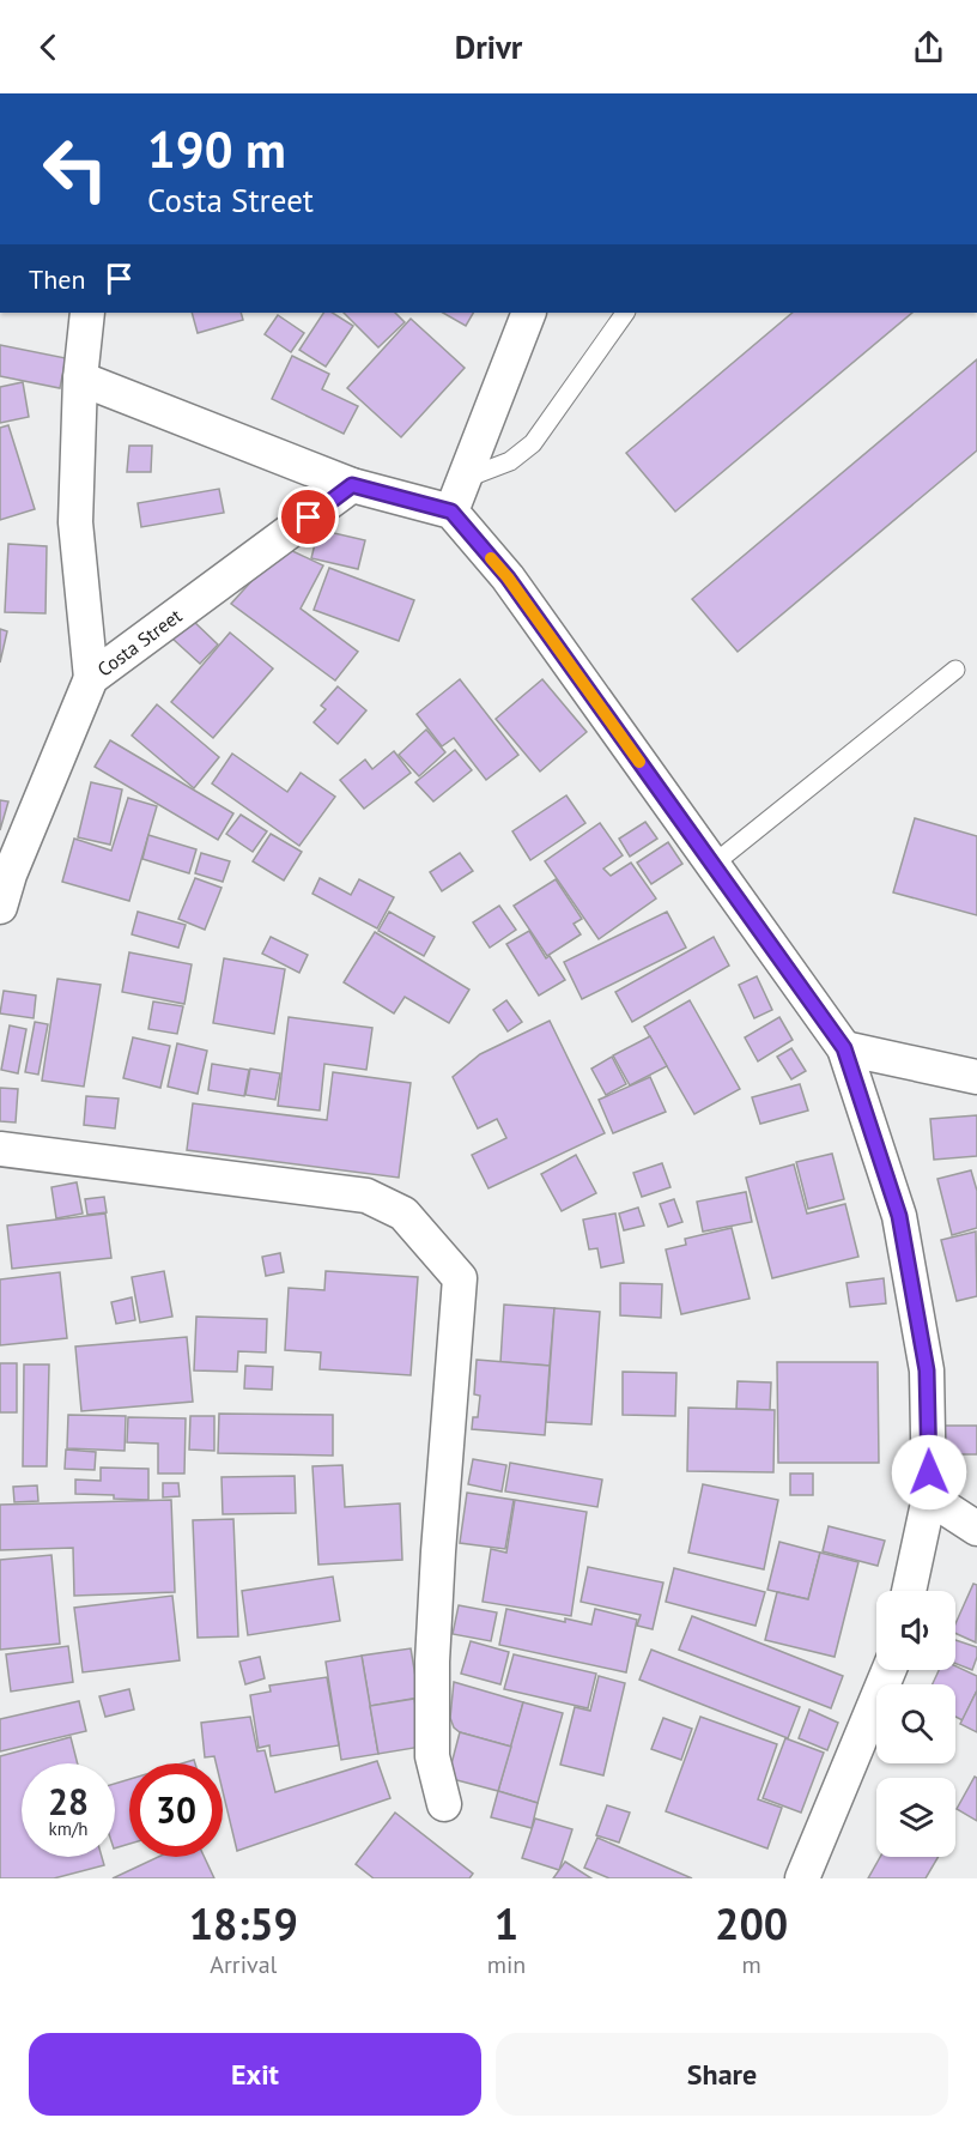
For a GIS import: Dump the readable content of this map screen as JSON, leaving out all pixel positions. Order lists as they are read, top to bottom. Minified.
{"streets":{"street":["Costa Street"]},"page":{"header":"Drivr","turn":["190 m","Costa Street"],"then":"Then","speed":"28 km/h","limit":"30","eta":["18:59","Arrival","1","min","200","m"],"buttons":["Exit","Share"]}}
